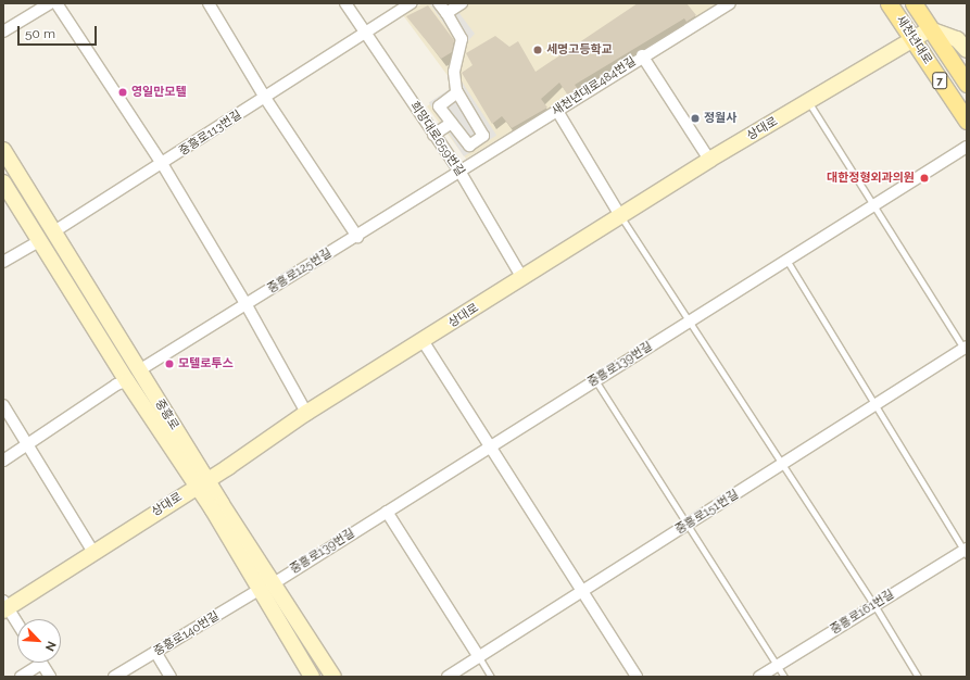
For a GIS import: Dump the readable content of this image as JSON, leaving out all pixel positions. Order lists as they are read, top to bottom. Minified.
{"streets":{"main road":["새천년대로","7","상대로","중흥로"],"street":["새천년대로484번길","중흥로113번길","희망대로659번길","중흥로125번길","중흥로139번길","중흥로151번길","중흥로161번길","중흥로140번길"]},"crossings":[["새천년대로","상대로"],["새천년대로484번길","희망대로659번길"],["새천년대로484번길","중흥로125번길"],["상대로","희망대로659번길"],["상대로","중흥로"],["중흥로113번길","희망대로659번길"],["중흥로113번길","중흥로"],["희망대로659번길","중흥로125번길"],["중흥로125번길","중흥로"],["중흥로139번길","중흥로"],["중흥로","중흥로140번길"]],"places":["세명고등학교","영일만모텔","정월사","대한정형외과의원","모텔로투스"],"scale_bar":"50 m","north":"bottom right"}
